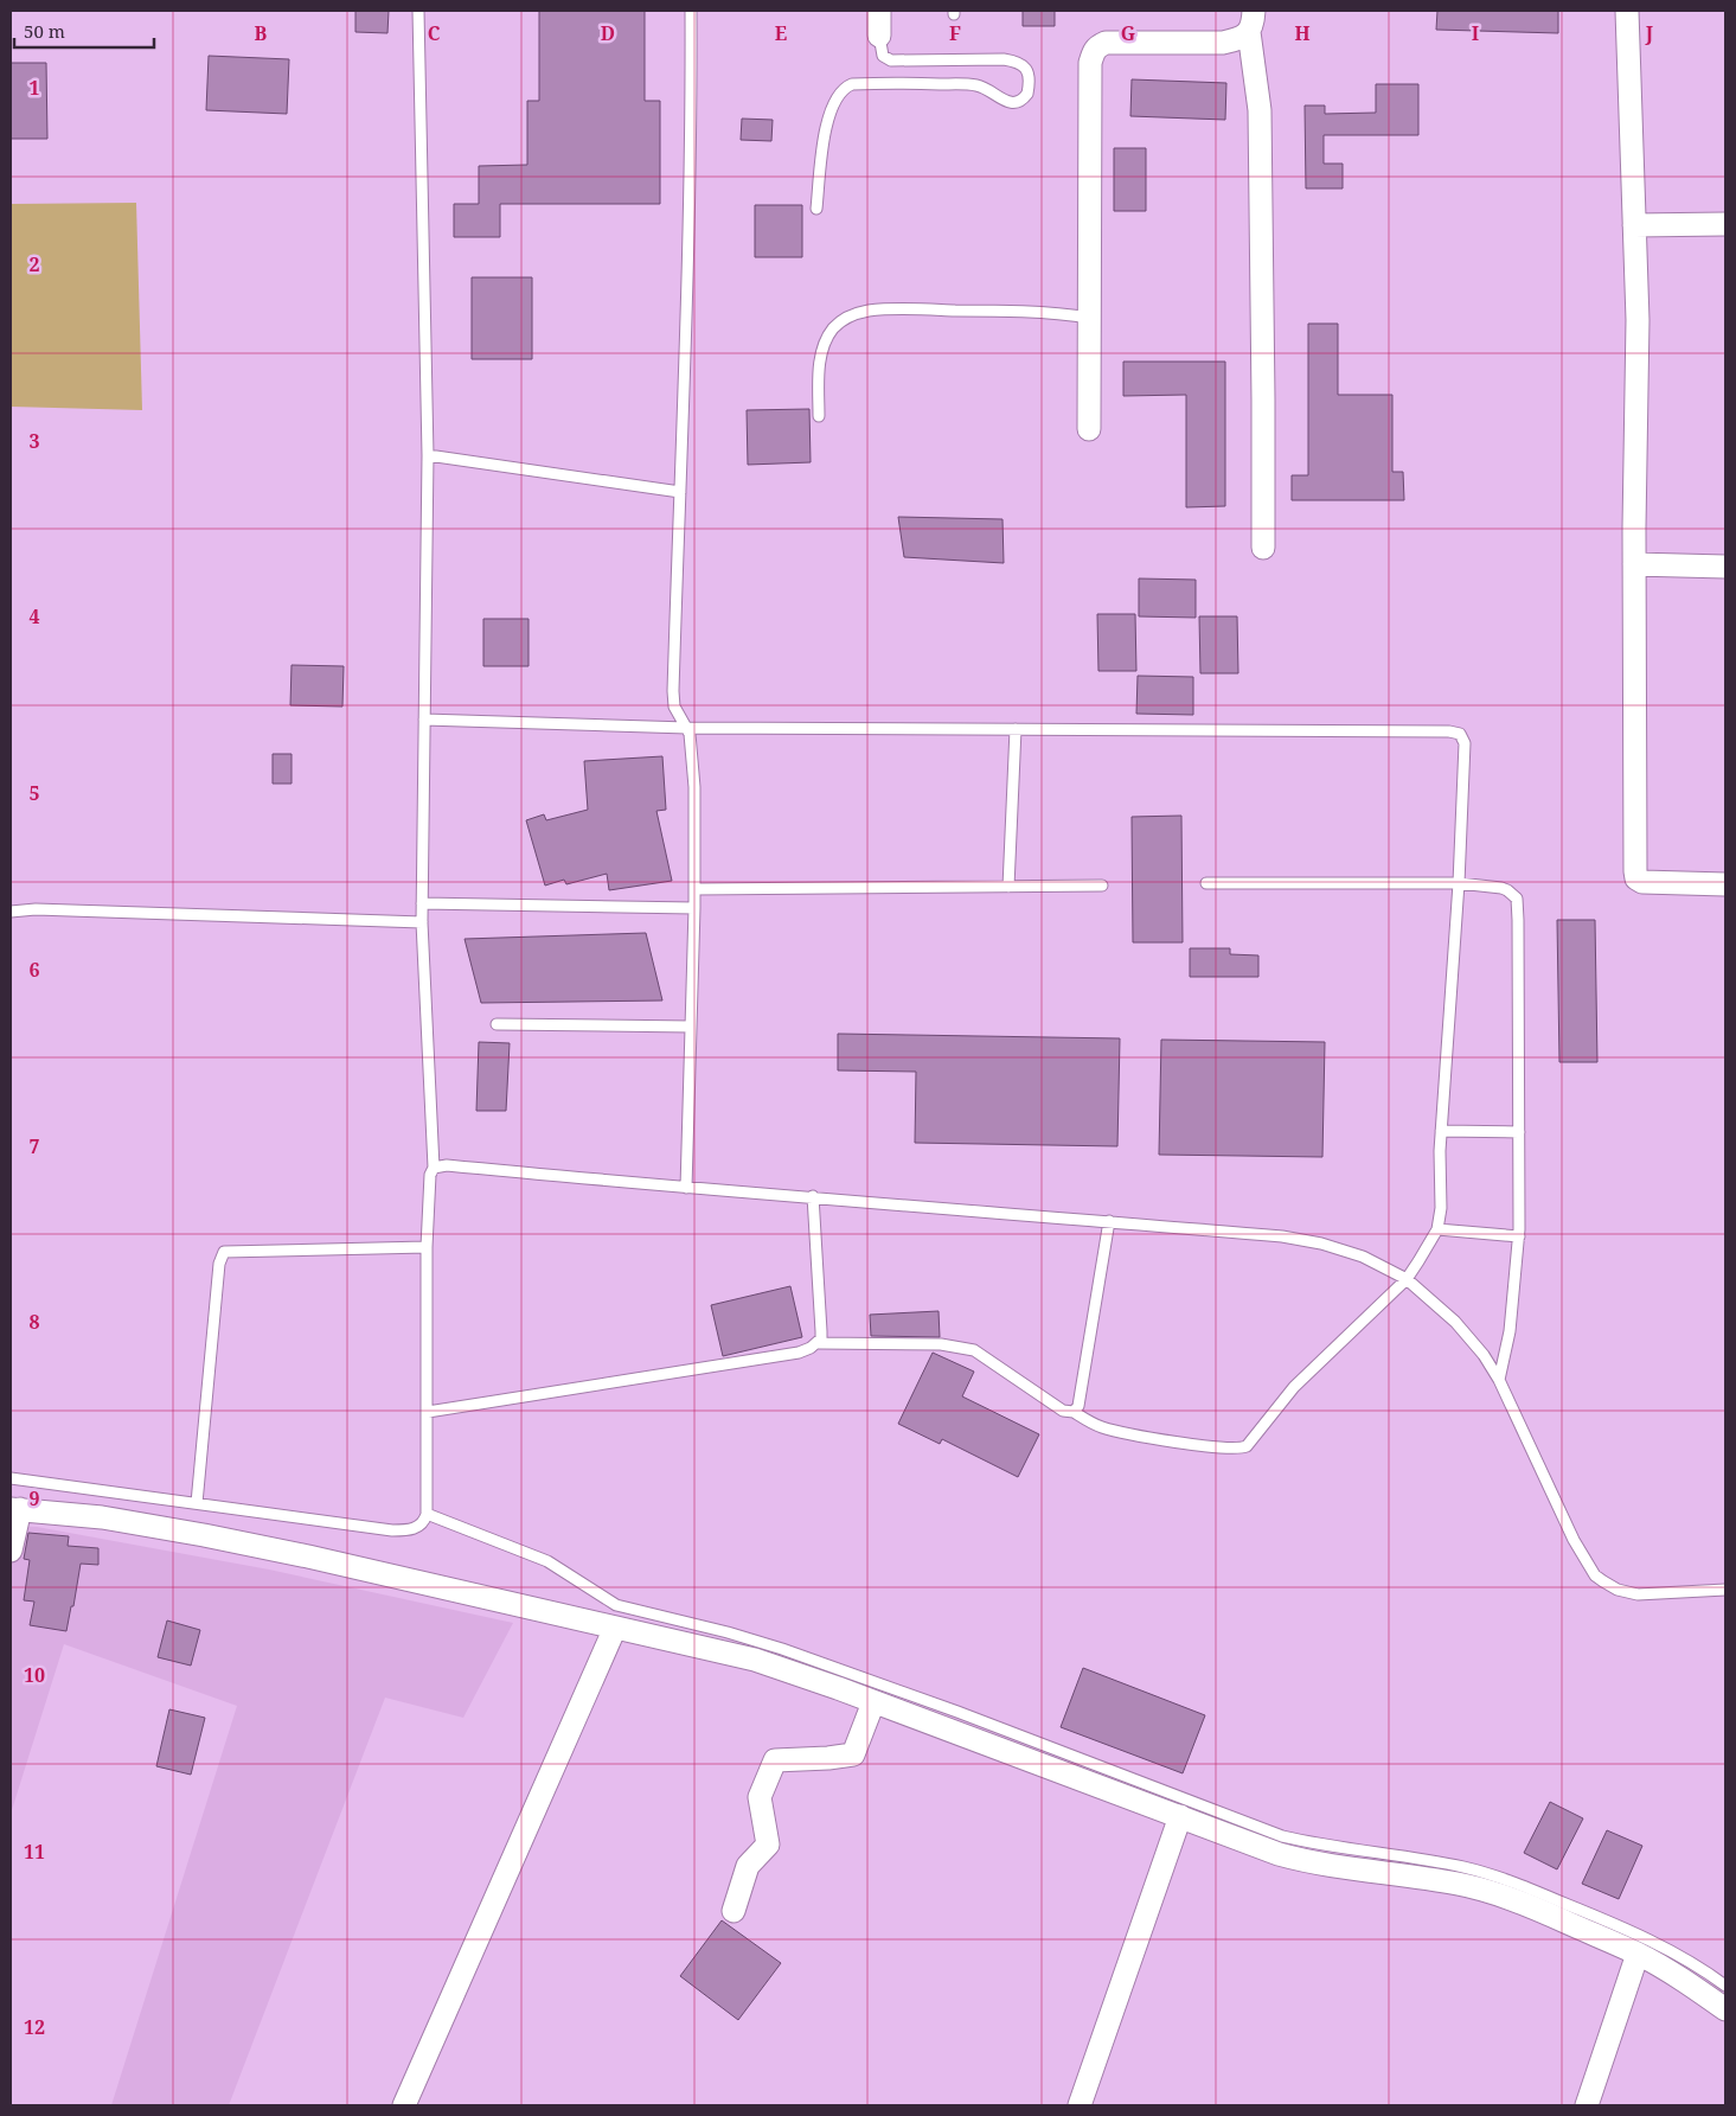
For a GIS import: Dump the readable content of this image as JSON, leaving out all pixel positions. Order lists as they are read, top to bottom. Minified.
{"scale_bar":"50 m","grid":{"columns":["B","C","D","E","F","G","H","I","J"],"rows":["1","2","3","4","5","6","7","8","9","10","11","12"]}}
